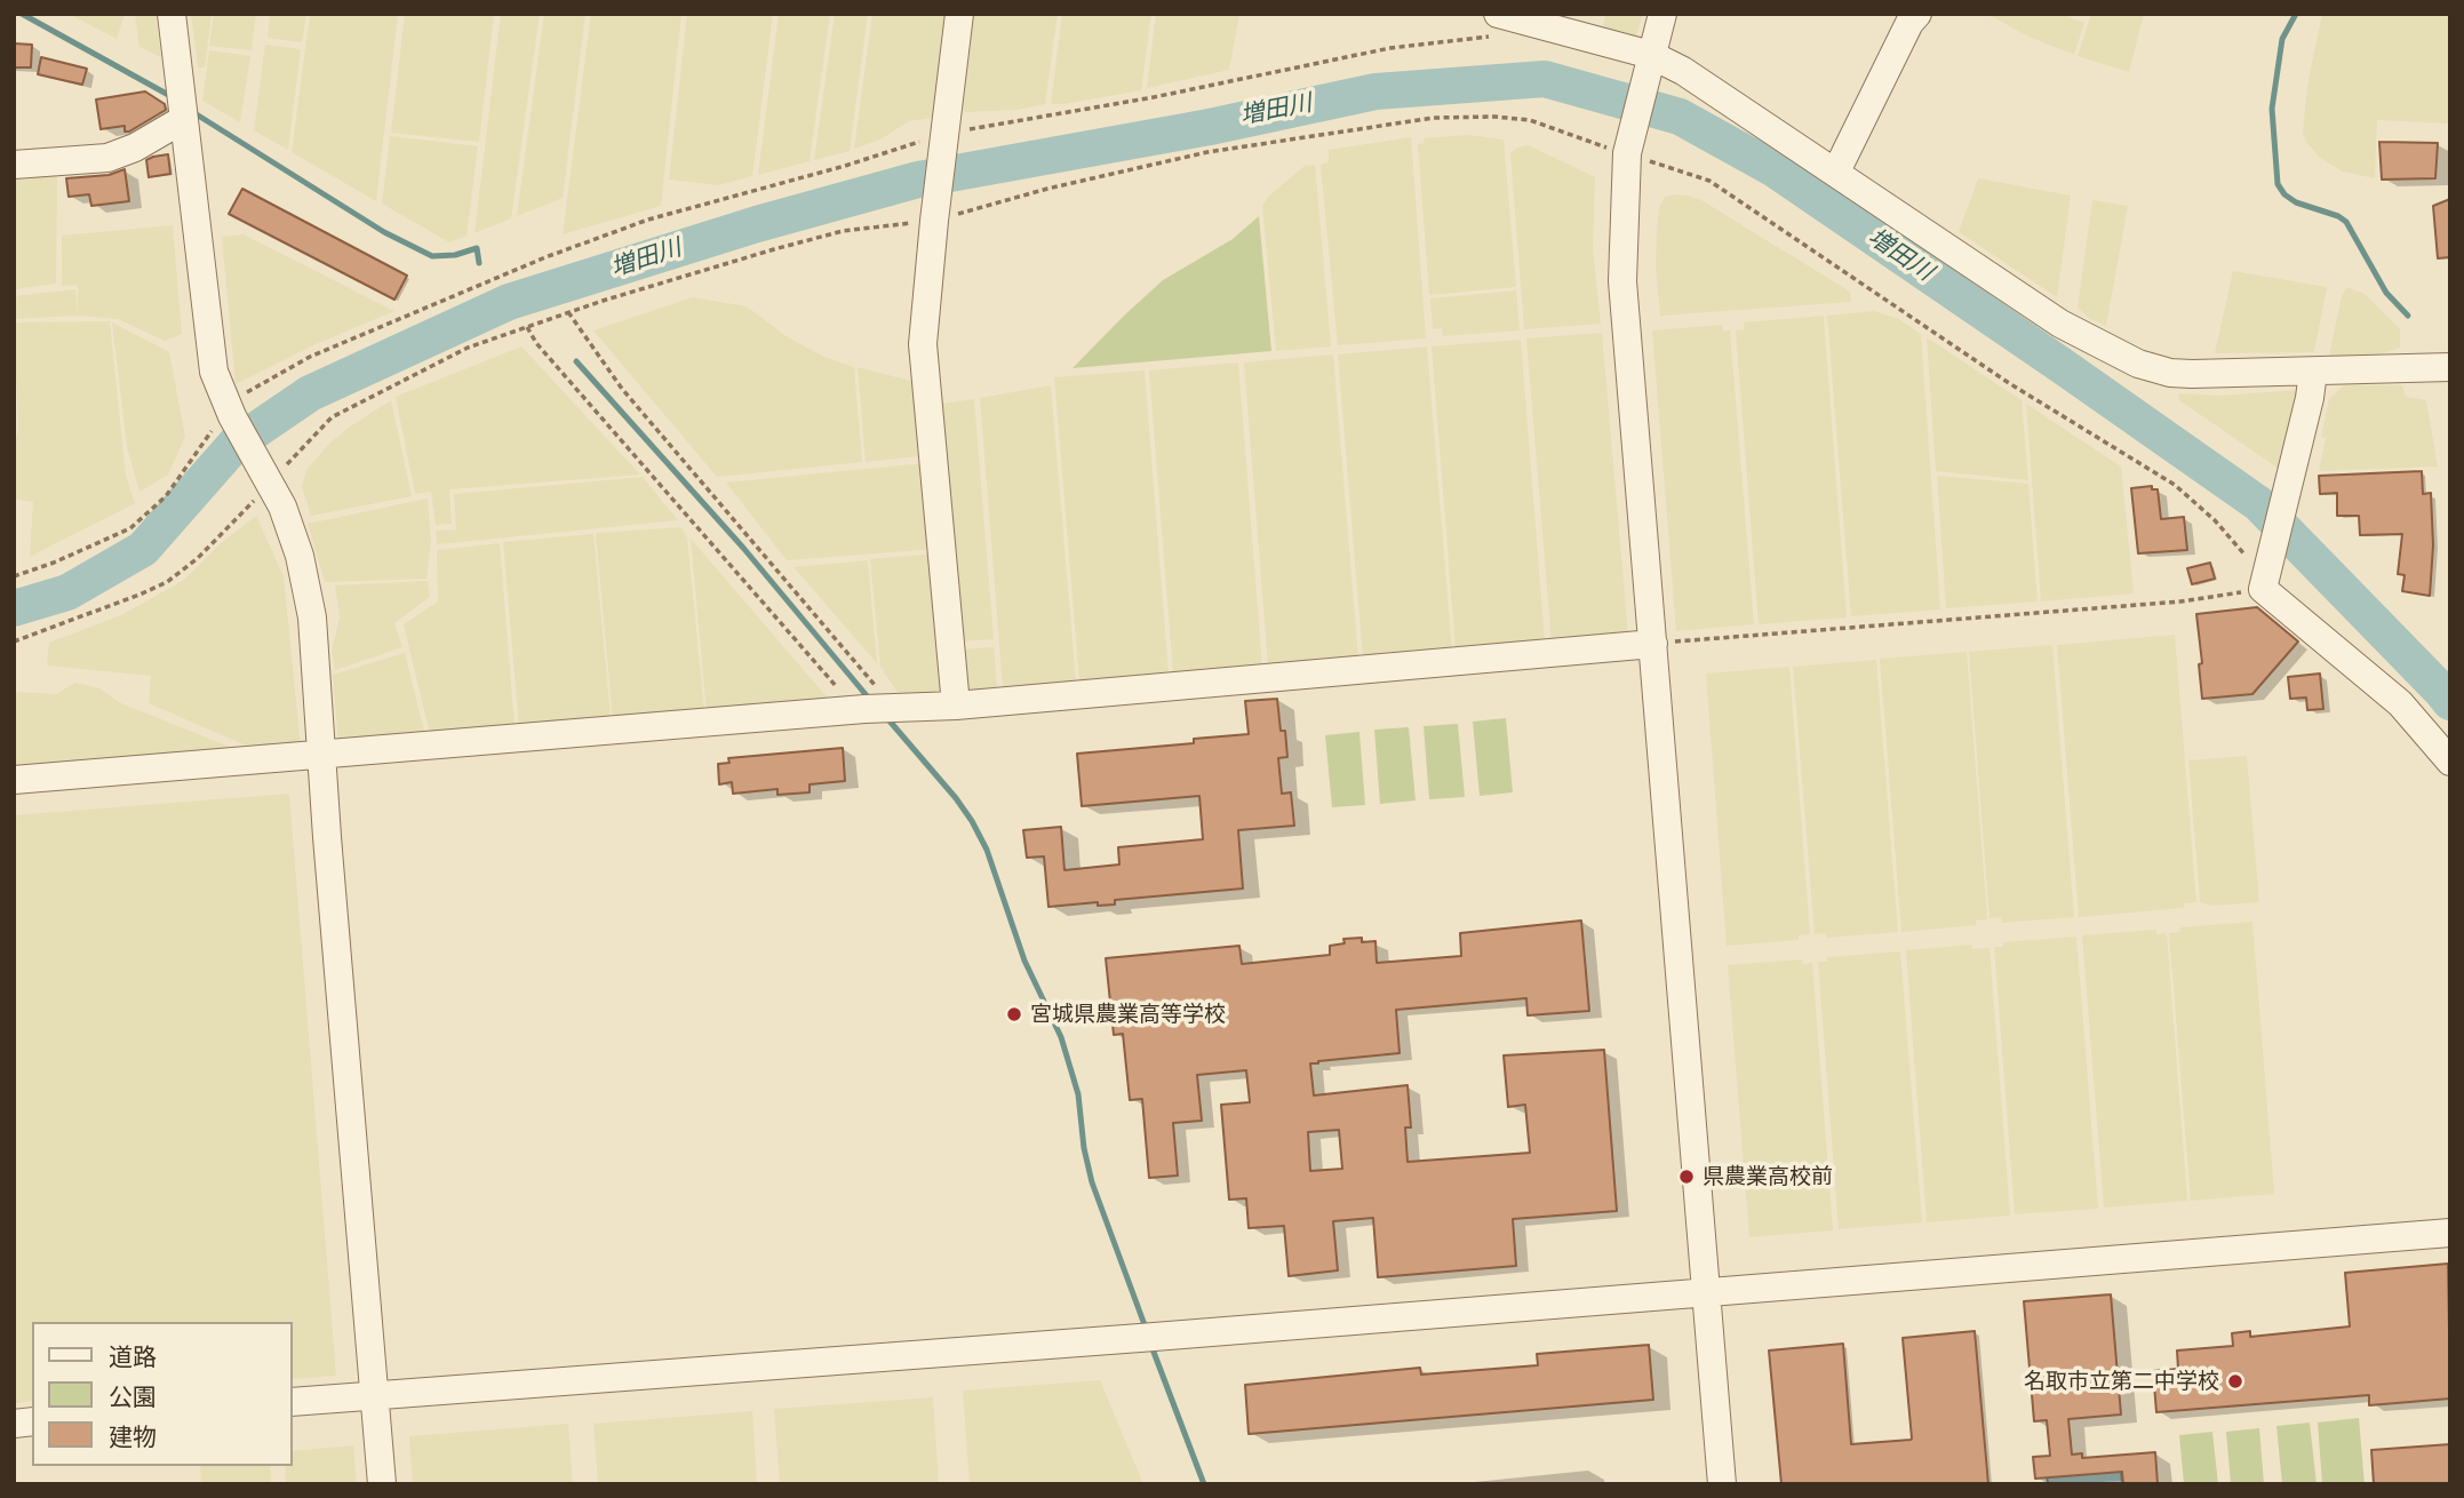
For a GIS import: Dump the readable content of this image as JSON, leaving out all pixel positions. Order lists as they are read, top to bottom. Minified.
{"water":["増田川"],"places":["宮城県農業高等学校","県農業高校前","名取市立第二中学校"],"legend":["道路","公園","建物"]}
